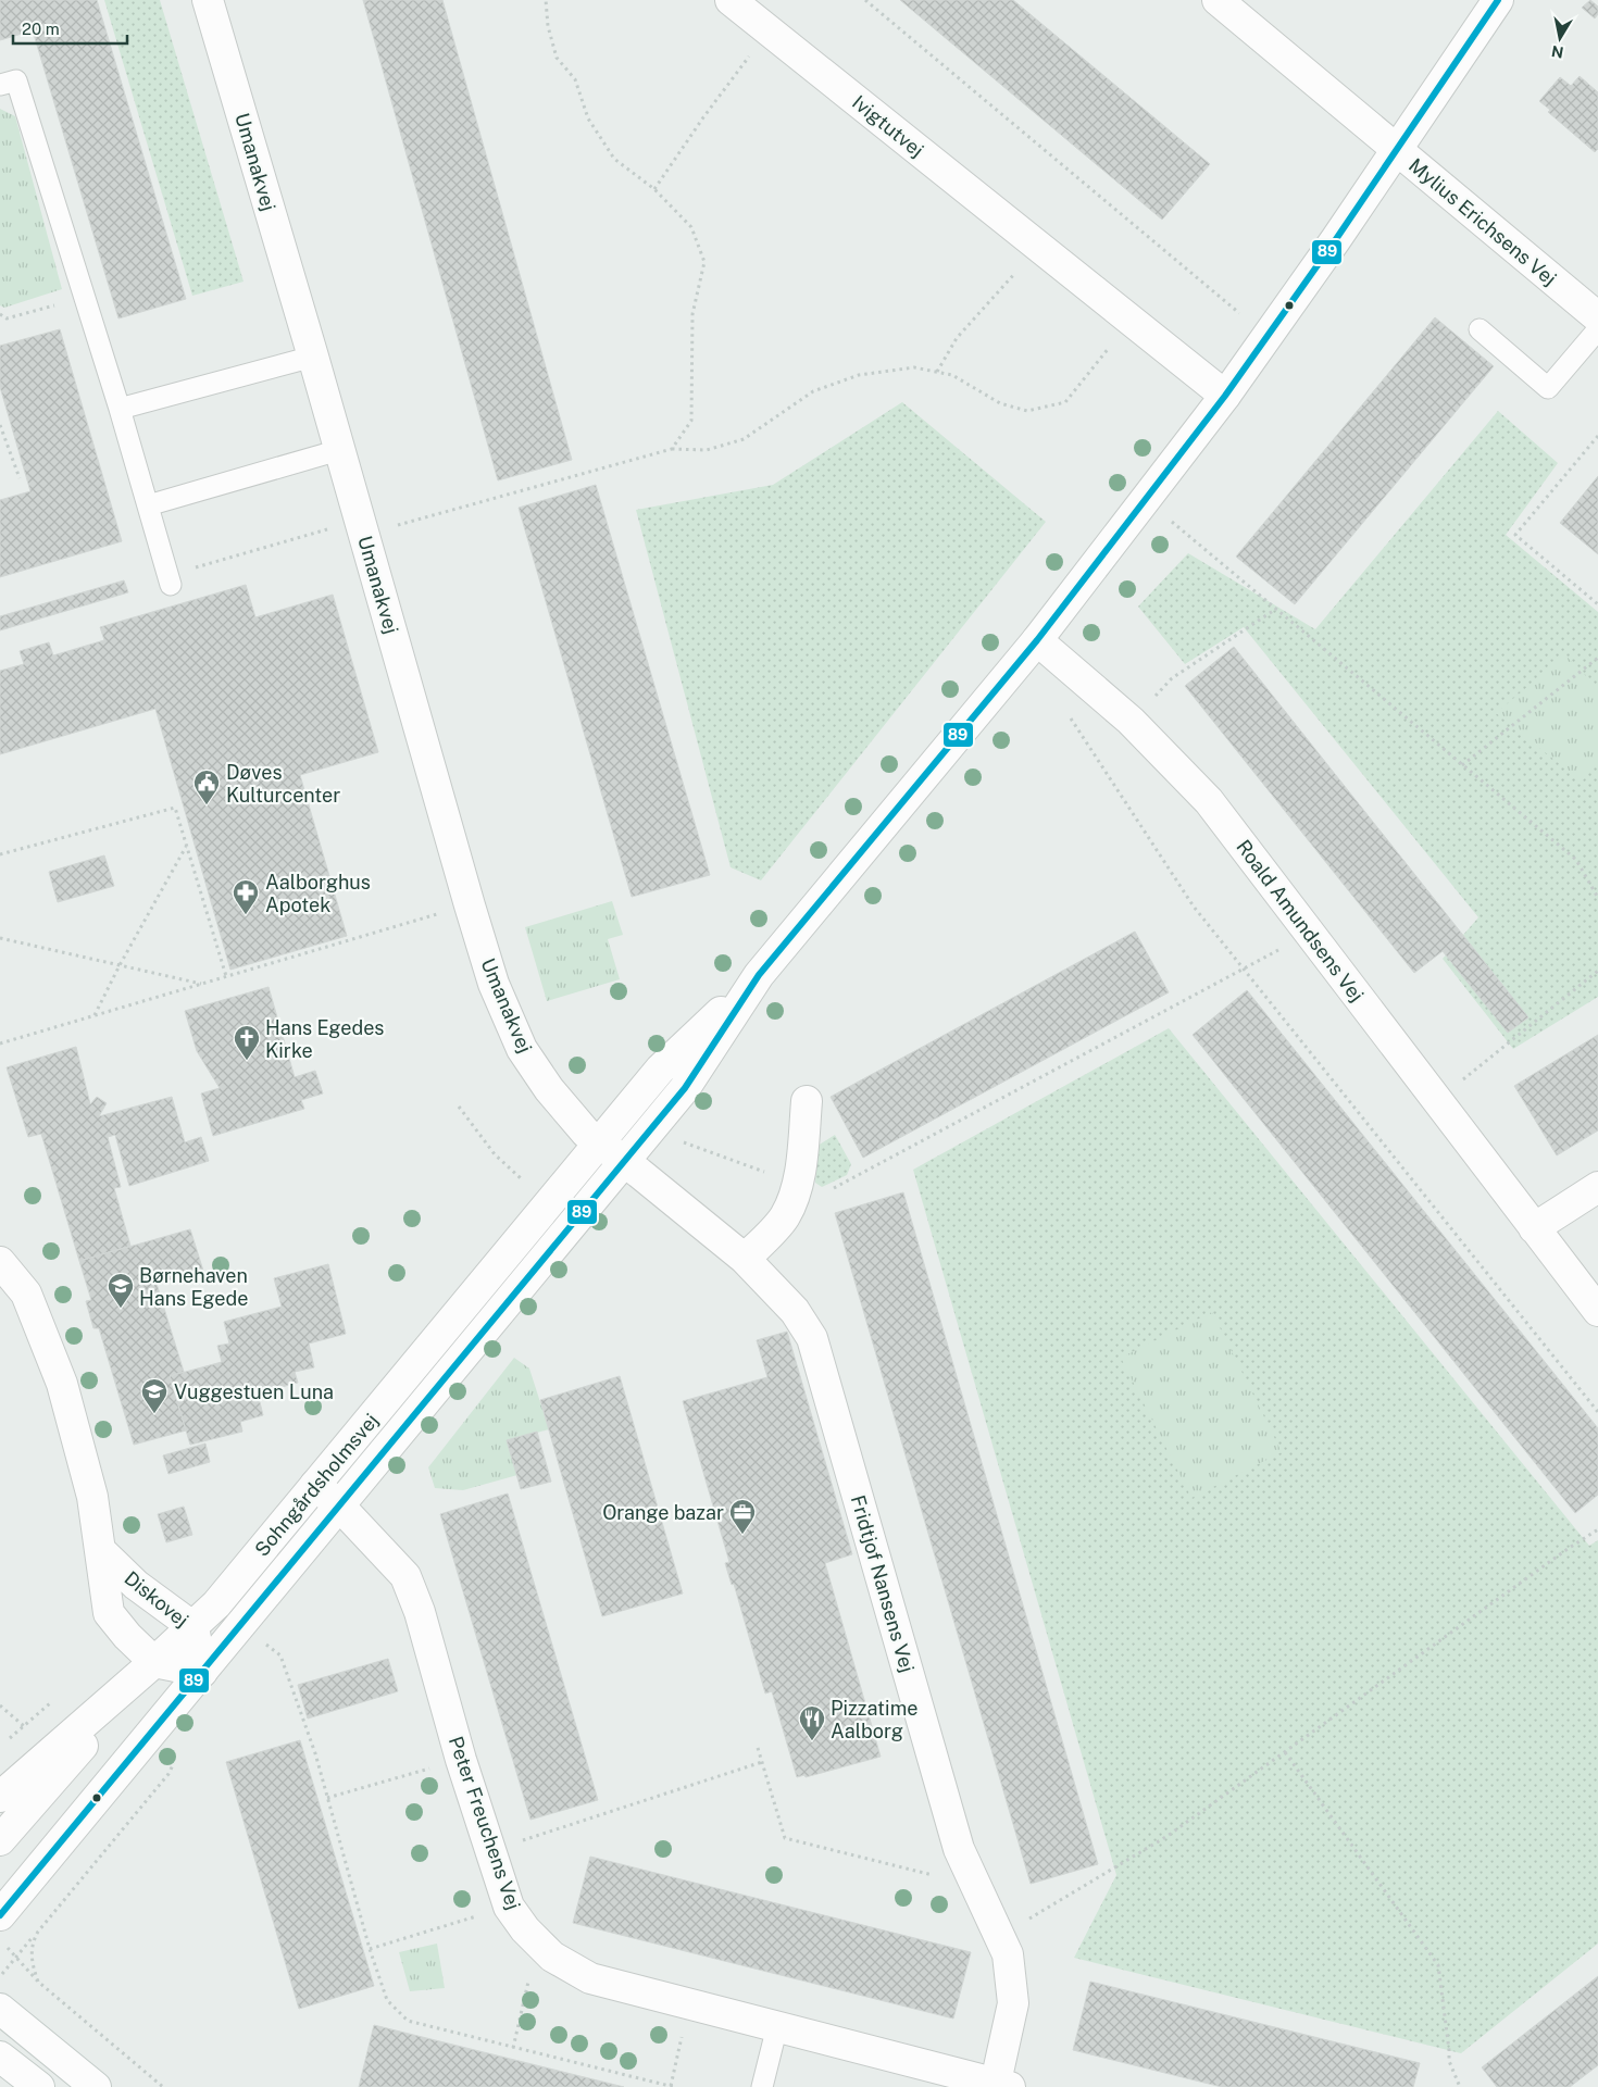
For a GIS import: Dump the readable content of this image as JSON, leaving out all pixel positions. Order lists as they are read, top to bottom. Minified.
{"streets":{"street":["Ivigtutvej","Umanakvej","Mylius Erichsens Vej","Roald Amundsens Vej","Sohngårdsholmsvej","Fridtjof Nansens Vej","Diskovej","Peter Freuchens Vej"]},"crossings":[["Ivigtutvej","Sohngårdsholmsvej"],["Umanakvej","Sohngårdsholmsvej"],["Mylius Erichsens Vej","Sohngårdsholmsvej"],["Roald Amundsens Vej","Sohngårdsholmsvej"],["Sohngårdsholmsvej","Fridtjof Nansens Vej"],["Sohngårdsholmsvej","Diskovej"],["Sohngårdsholmsvej","Peter Freuchens Vej"],["Fridtjof Nansens Vej","Peter Freuchens Vej"]],"places":{"public building":["Døves Kulturcenter"],"pharmacy":["Aalborghus Apotek"],"church":["Hans Egedes Kirke"],"school or university":["Børnehaven Hans Egede","Vuggestuen Luna"],"office":["Orange bazar"],"restaurant":["Pizzatime Aalborg"]},"lines":["transit line 89"],"scale_bar":"20 m","north":"bottom"}
